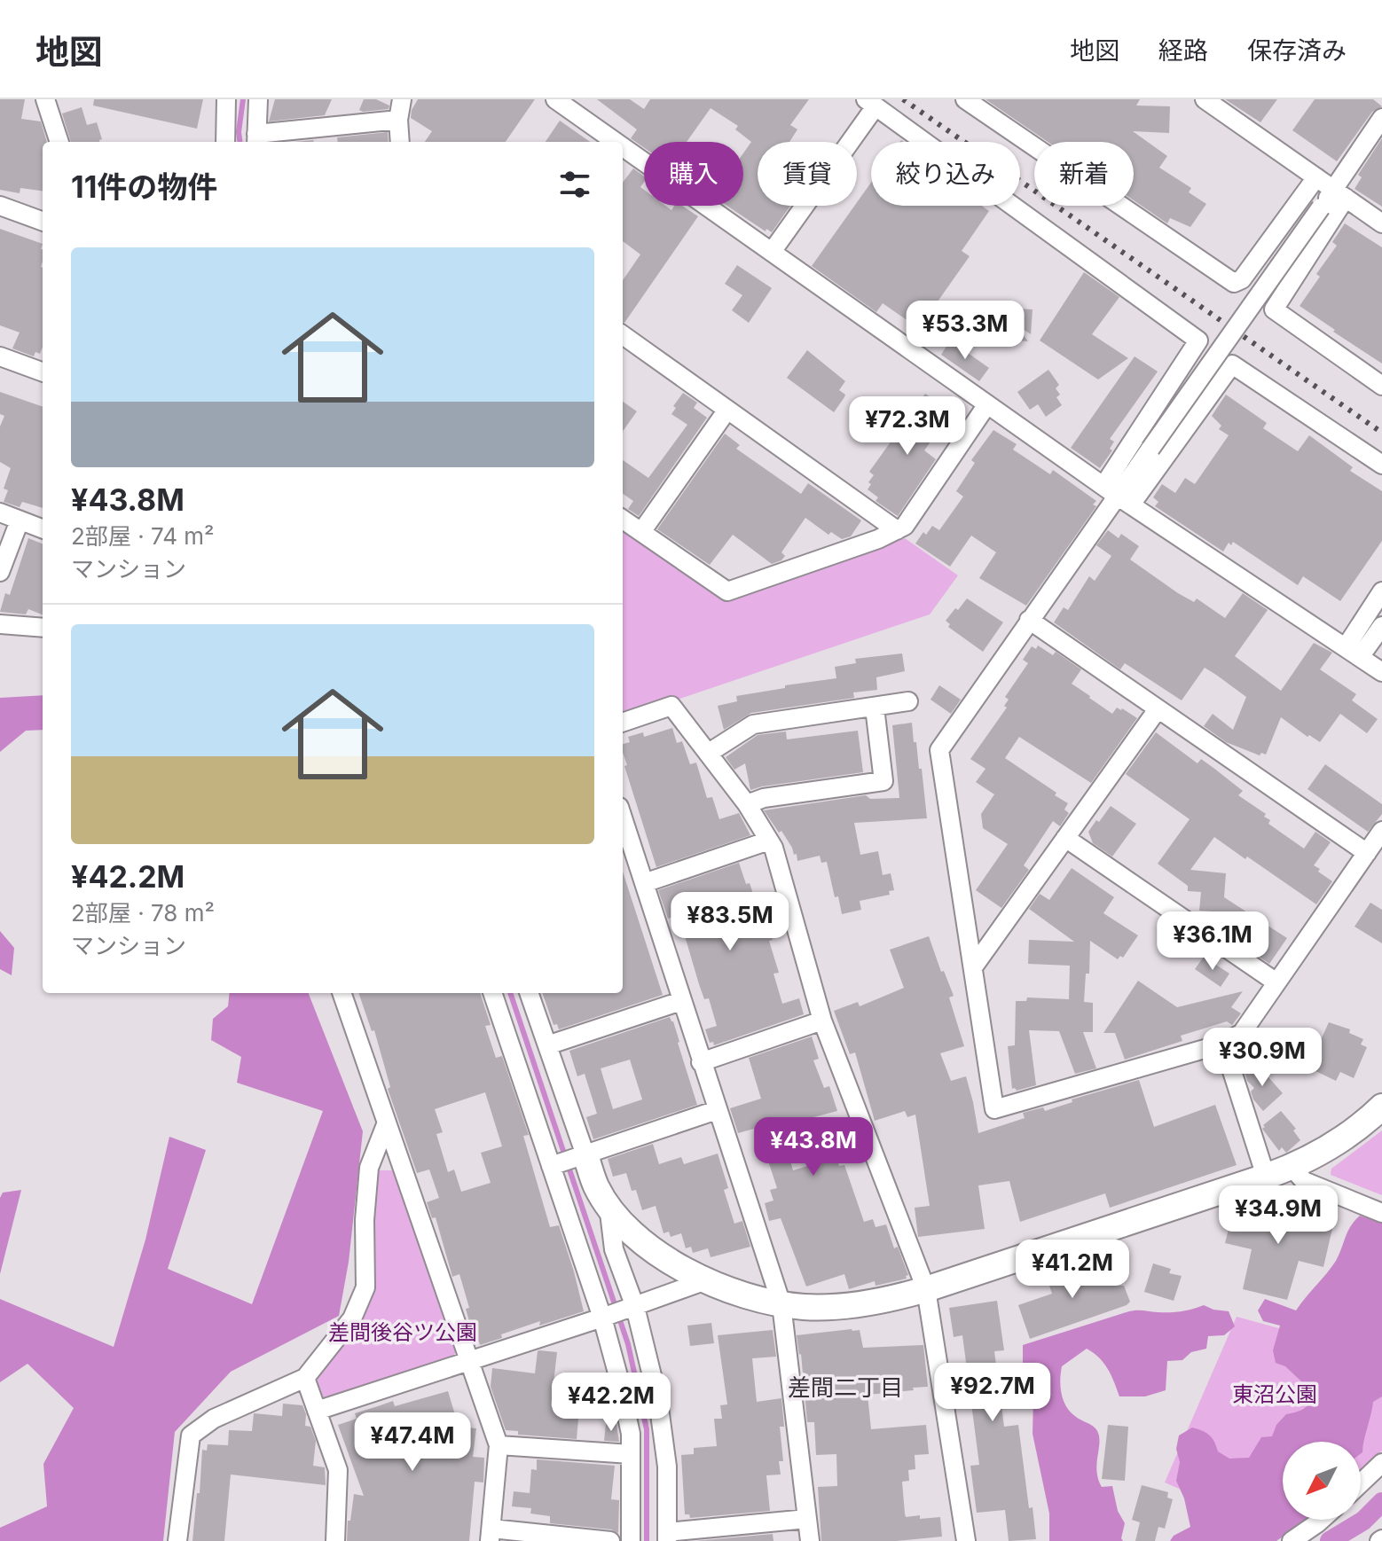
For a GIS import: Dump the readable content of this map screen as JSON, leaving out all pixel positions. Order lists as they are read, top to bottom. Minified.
{"districts":["差間二丁目"],"parks":["差間後谷ツ公園","東沼公園"],"north":"bottom left","page":{"header":"地図","nav":["地図","経路","保存済み"],"chip":["購入","賃貸","絞り込み","新着"],"heading":"11件の物件","list":[{"name":"¥43.8M","note":"2部屋 · 74 m² · マンション"},{"name":"¥42.2M","note":"2部屋 · 78 m² · マンション"}],"price":["¥53.3M","¥72.3M","¥83.5M","¥36.1M","¥30.9M","¥43.8M","¥34.9M","¥41.2M","¥92.7M","¥42.2M","¥47.4M"]}}
